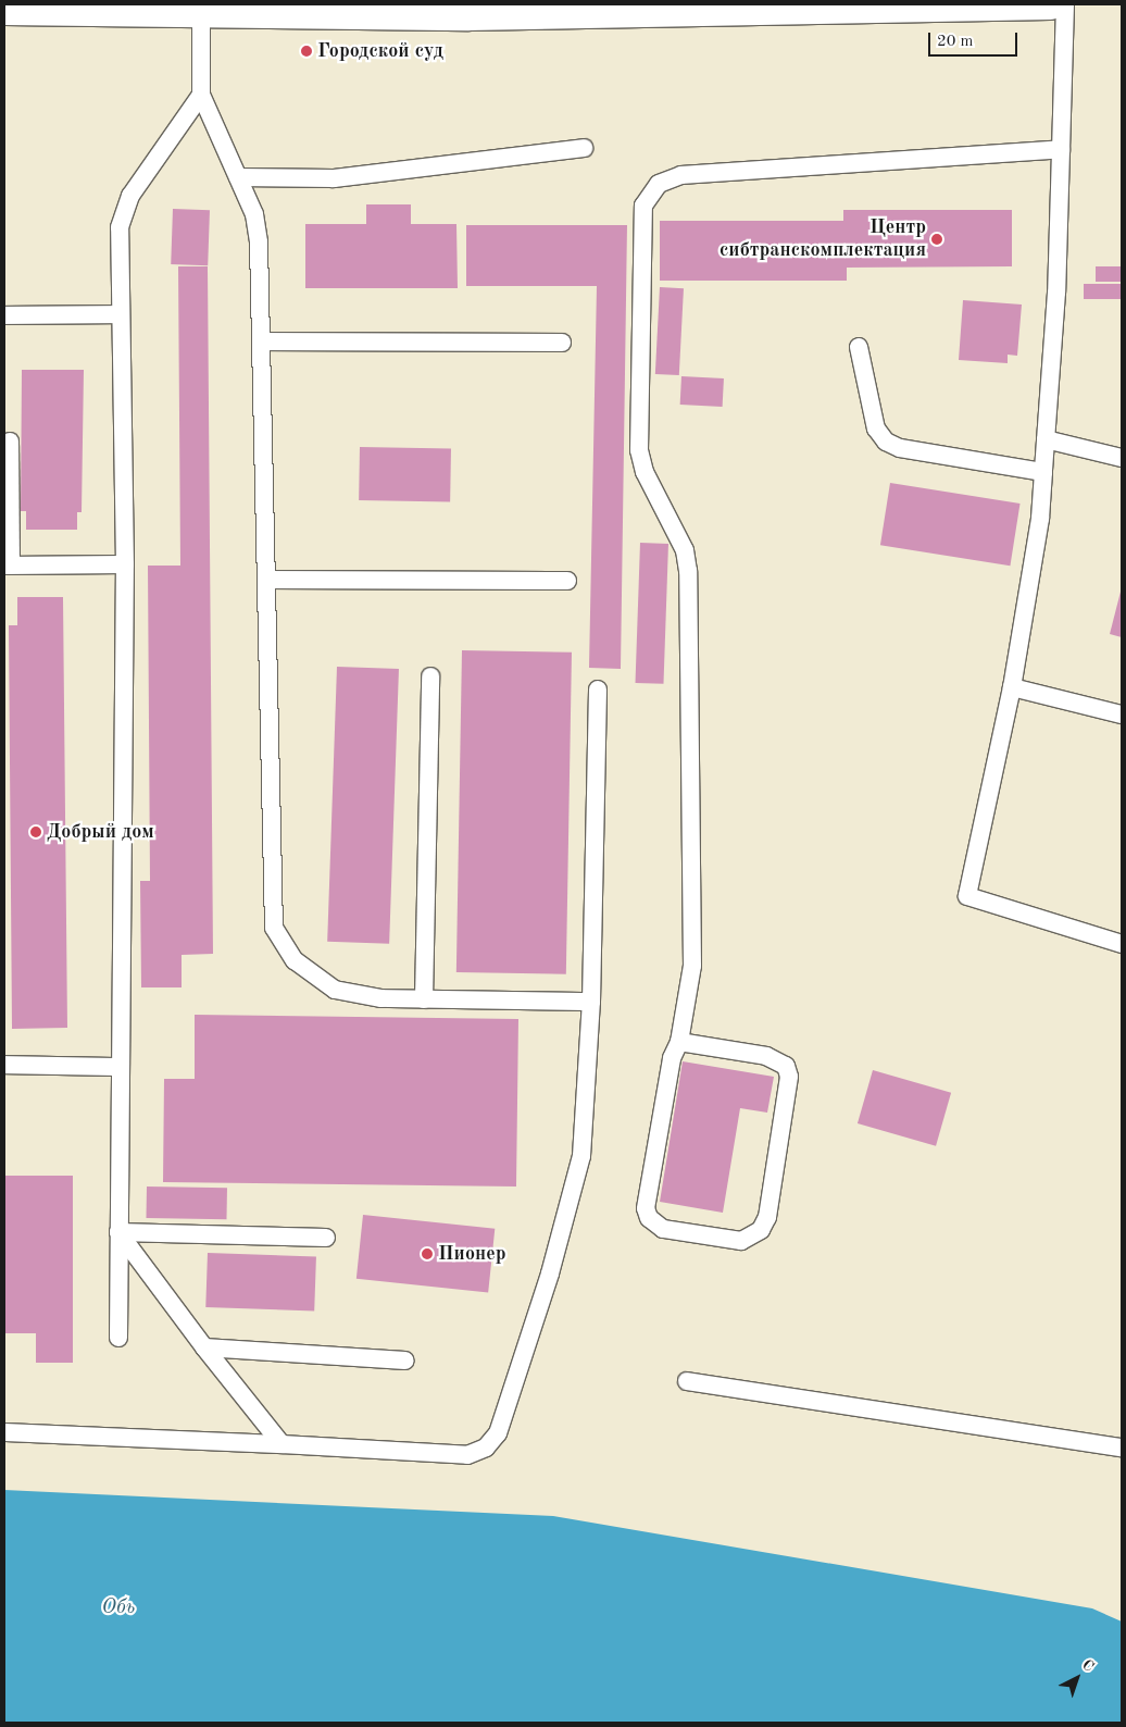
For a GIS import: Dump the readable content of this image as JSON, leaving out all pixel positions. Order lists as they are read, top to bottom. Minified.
{"water":["Обь"],"places":["Городской суд","Центр сибтранскомплектация","Добрый дом","Пионер"],"scale_bar":"20 m","north":"top right"}
